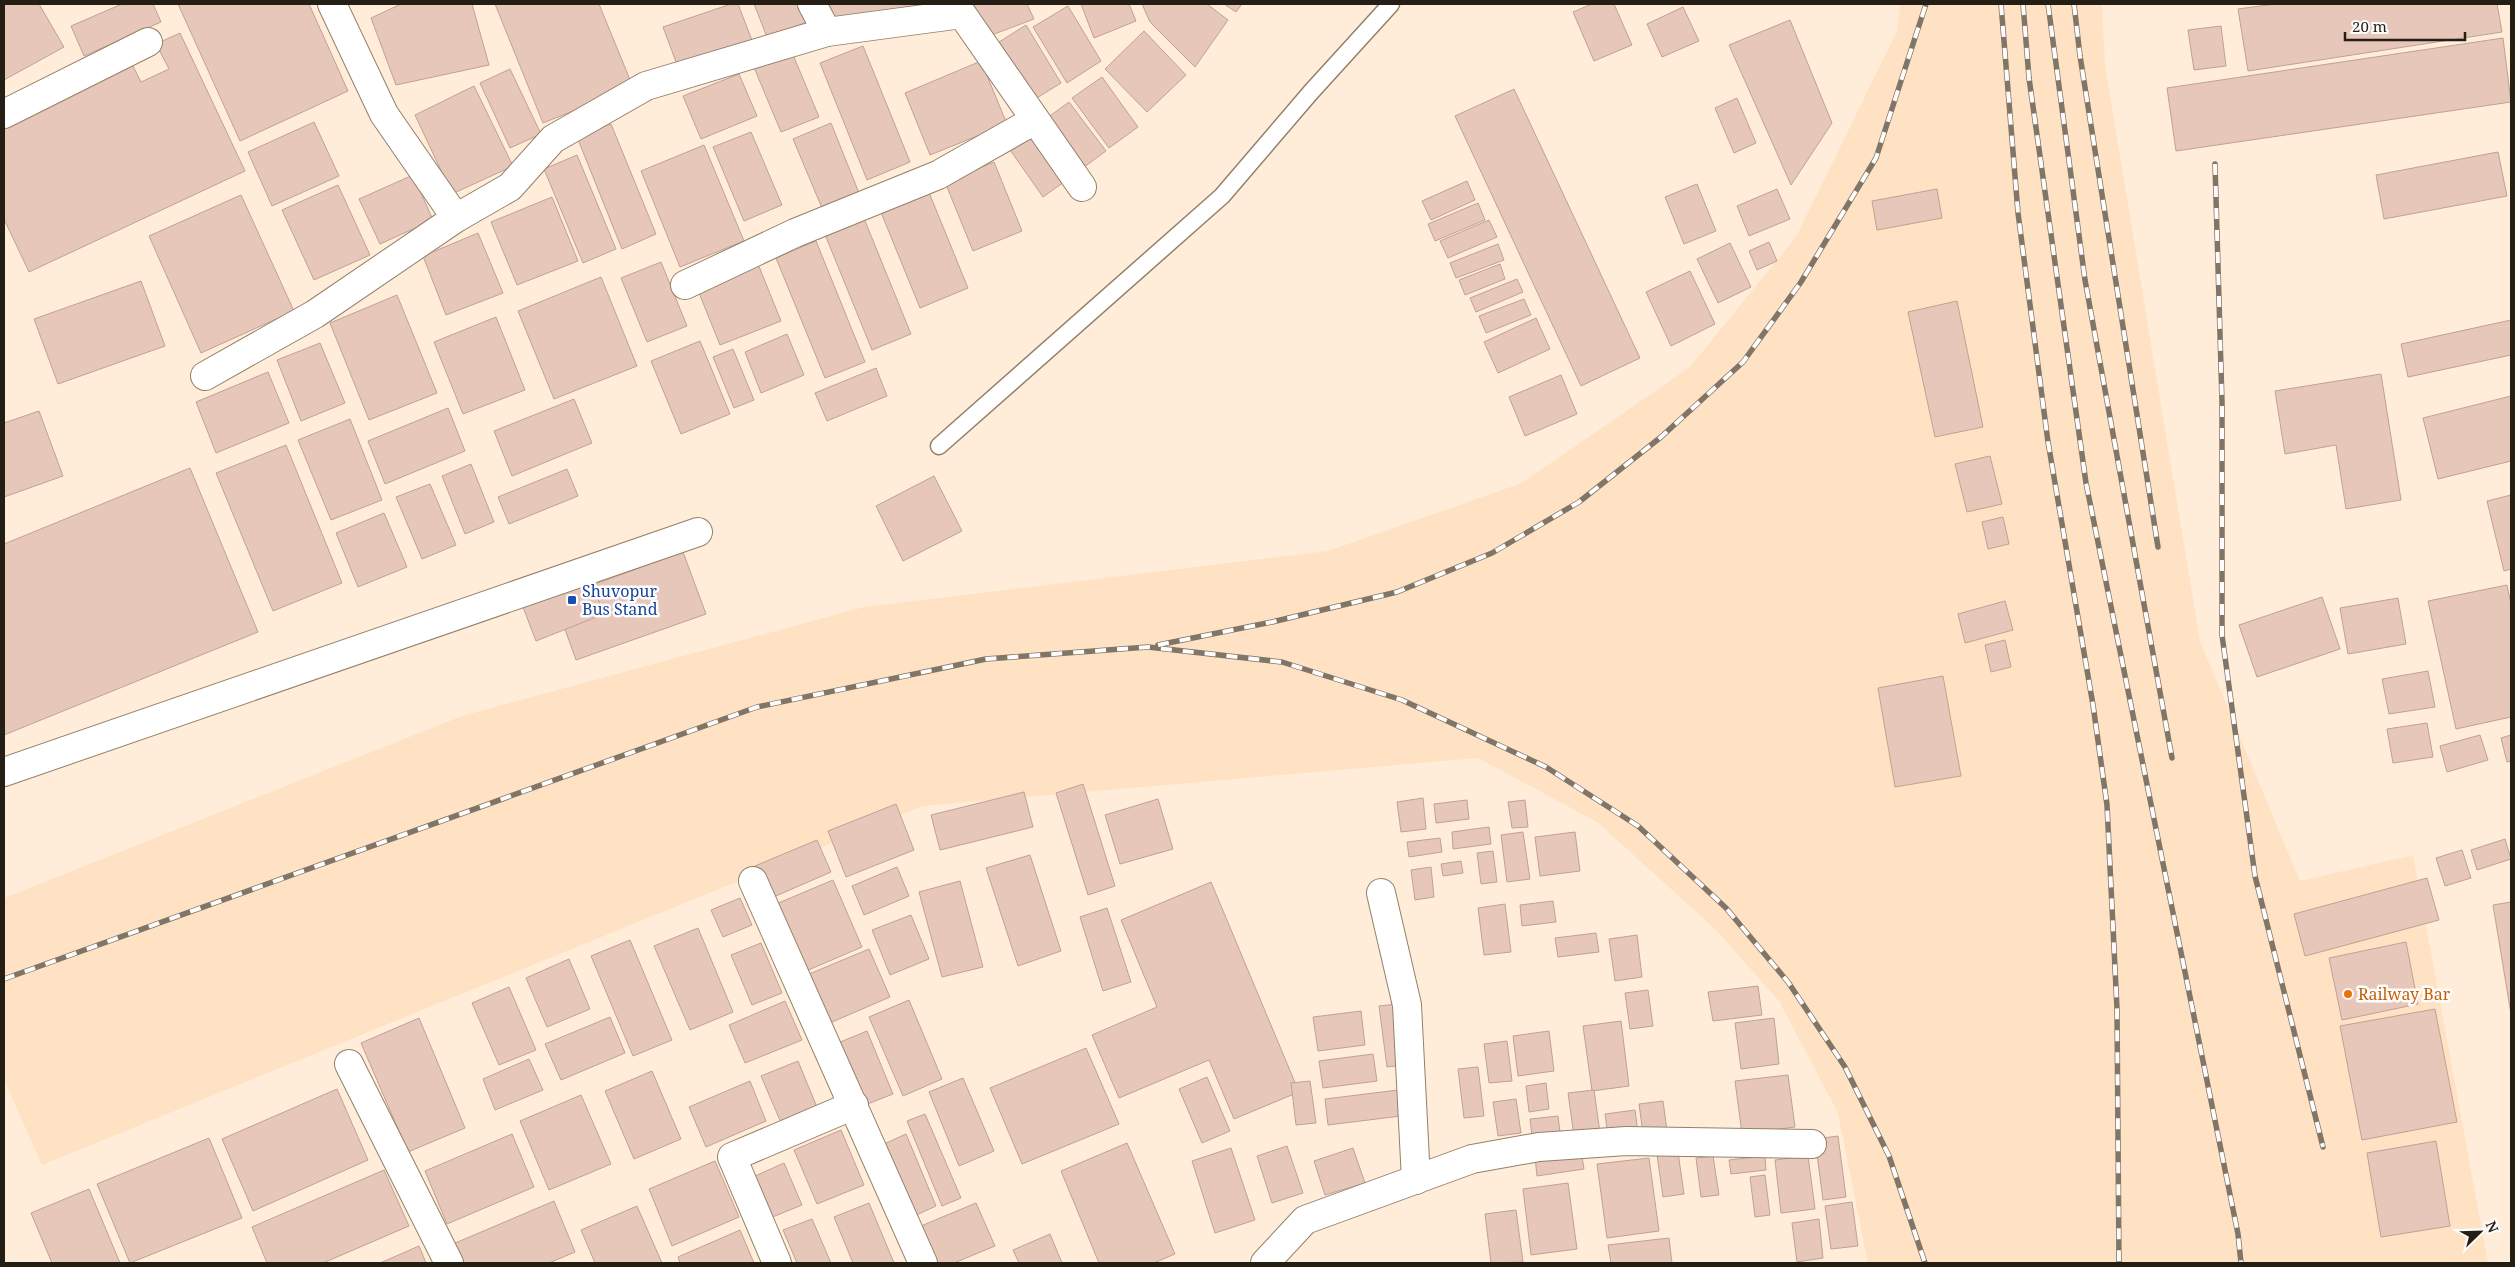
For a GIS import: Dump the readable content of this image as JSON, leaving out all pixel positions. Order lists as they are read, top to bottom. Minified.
{"places":{"transit":["Shuvopur Bus Stand"],"other":["Railway Bar"]},"scale_bar":"20 m","north":"top right"}
